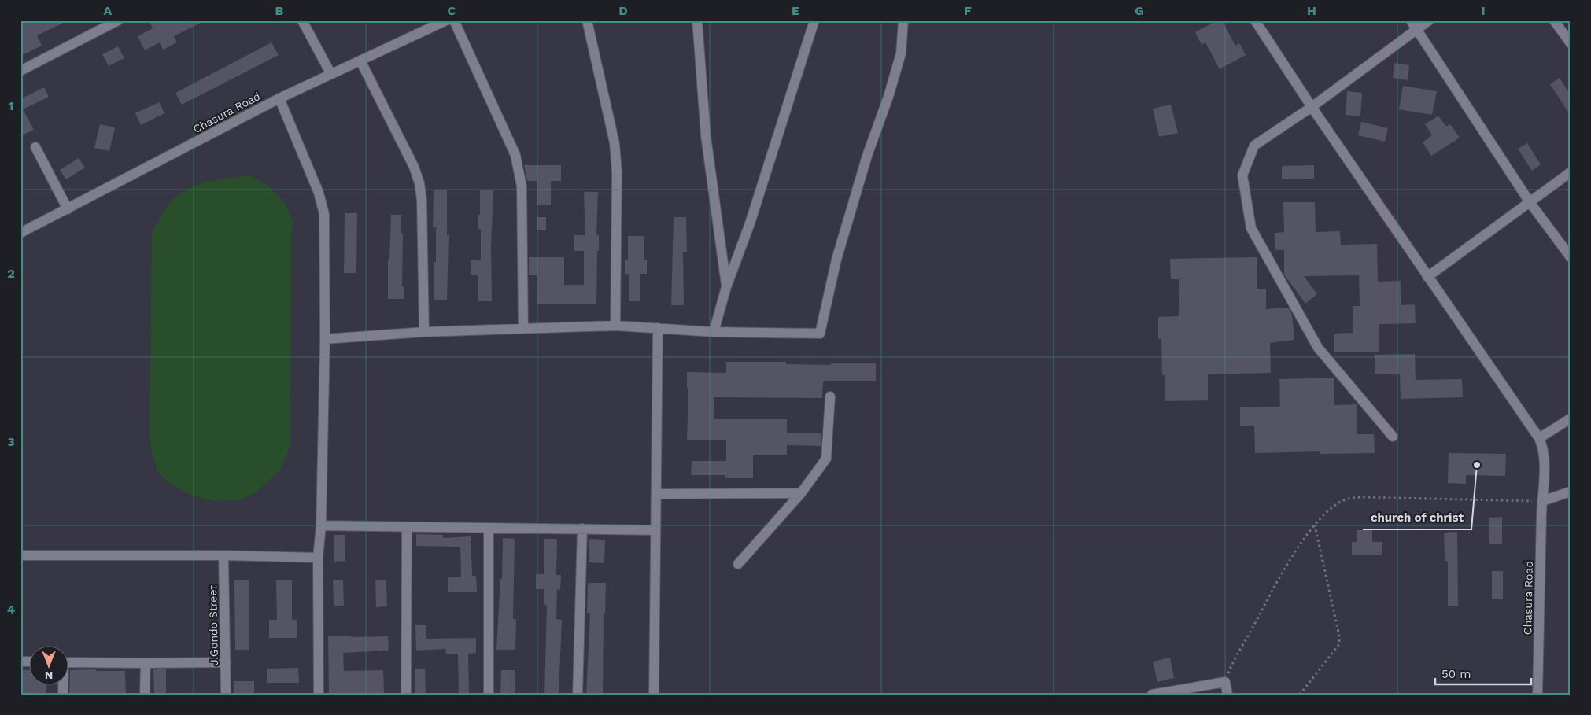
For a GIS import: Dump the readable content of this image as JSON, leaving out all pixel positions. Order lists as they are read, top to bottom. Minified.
{"streets":{"street":["Chasura Road","J.Gondo Street"]},"places":["church of christ"],"scale_bar":"50 m","north":"bottom","grid":{"columns":["A","B","C","D","E","F","G","H","I"],"rows":["1","2","3","4"]}}
